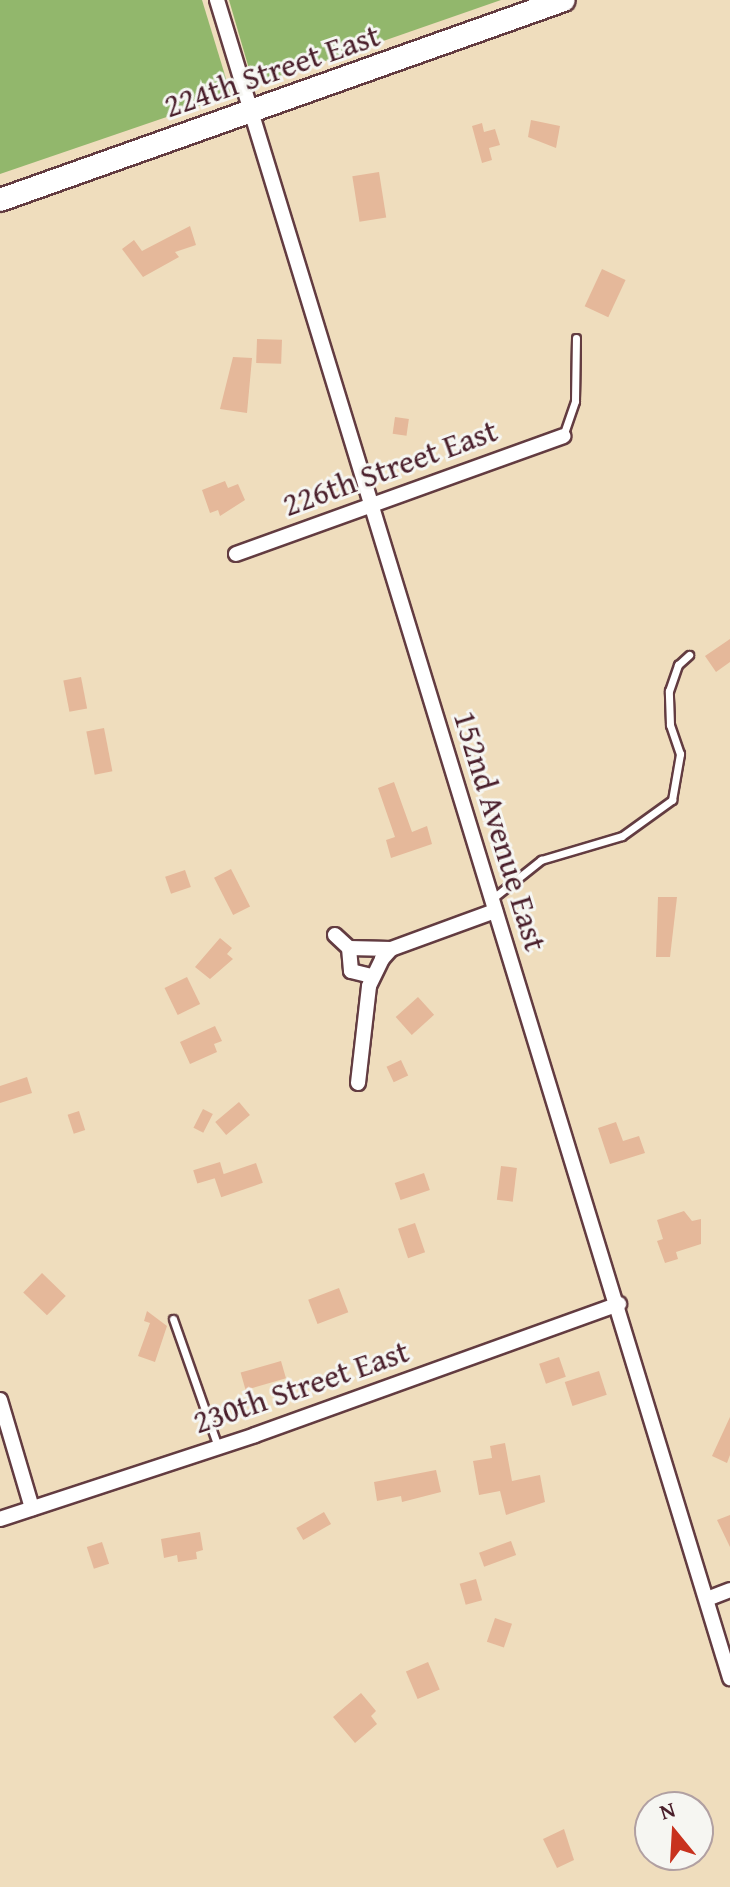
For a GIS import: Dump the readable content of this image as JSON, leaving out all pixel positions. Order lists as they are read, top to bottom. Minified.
{"streets":{"street":["224th Street East","226th Street East","152nd Avenue East","230th Street East"]},"crossings":[["224th Street East","152nd Avenue East"],["226th Street East","152nd Avenue East"],["152nd Avenue East","230th Street East"]],"north":"top"}
